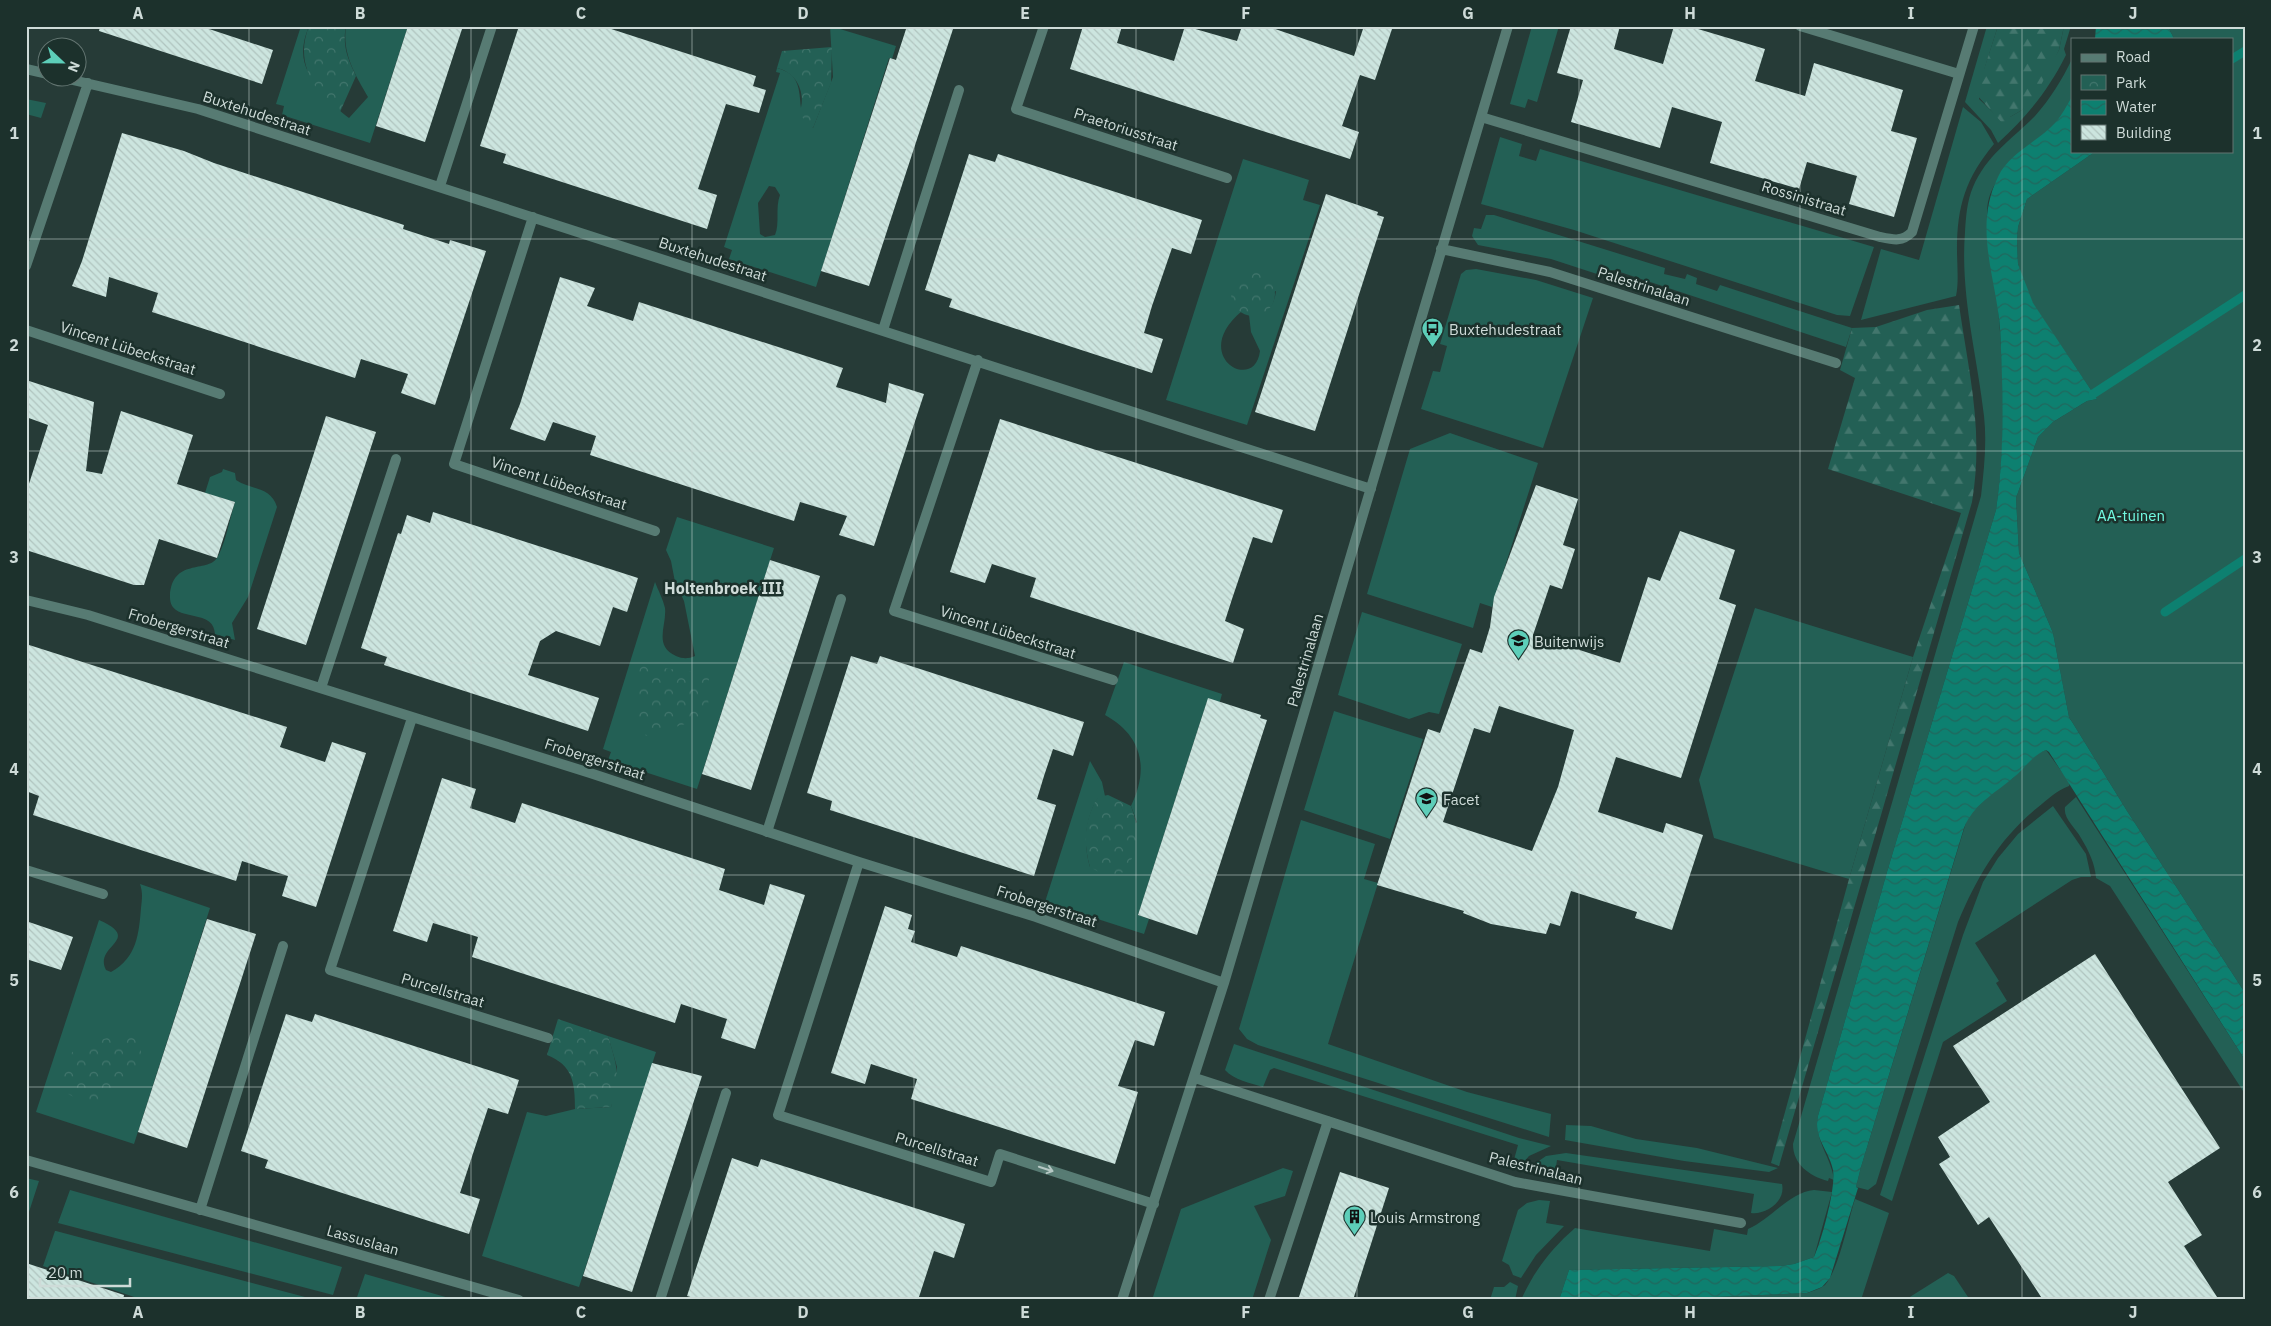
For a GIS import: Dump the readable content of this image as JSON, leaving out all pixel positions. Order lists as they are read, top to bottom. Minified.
{"streets":{"street":["Buxtehudestraat","Praetoriusstraat","Rossinistraat","Palestrinalaan","Vincent Lübeckstraat","Frobergerstraat","Purcellstraat","Lassuslaan"]},"crossings":[["Buxtehudestraat","Palestrinalaan"],["Buxtehudestraat","Vincent Lübeckstraat"],["Rossinistraat","Palestrinalaan"],["Palestrinalaan","Frobergerstraat"],["Palestrinalaan","Purcellstraat"],["Frobergerstraat","Purcellstraat"]],"districts":["Holtenbroek III"],"parks":["AA-tuinen"],"places":{"bus stop":["Buxtehudestraat"],"school or university":["Buitenwijs","Facet"],"building":["Louis Armstrong"]},"legend":["Road","Park","Water","Building"],"scale_bar":"20 m","north":"right","grid":{"columns":["A","B","C","D","E","F","G","H","I","J"],"rows":["1","2","3","4","5","6"]}}
